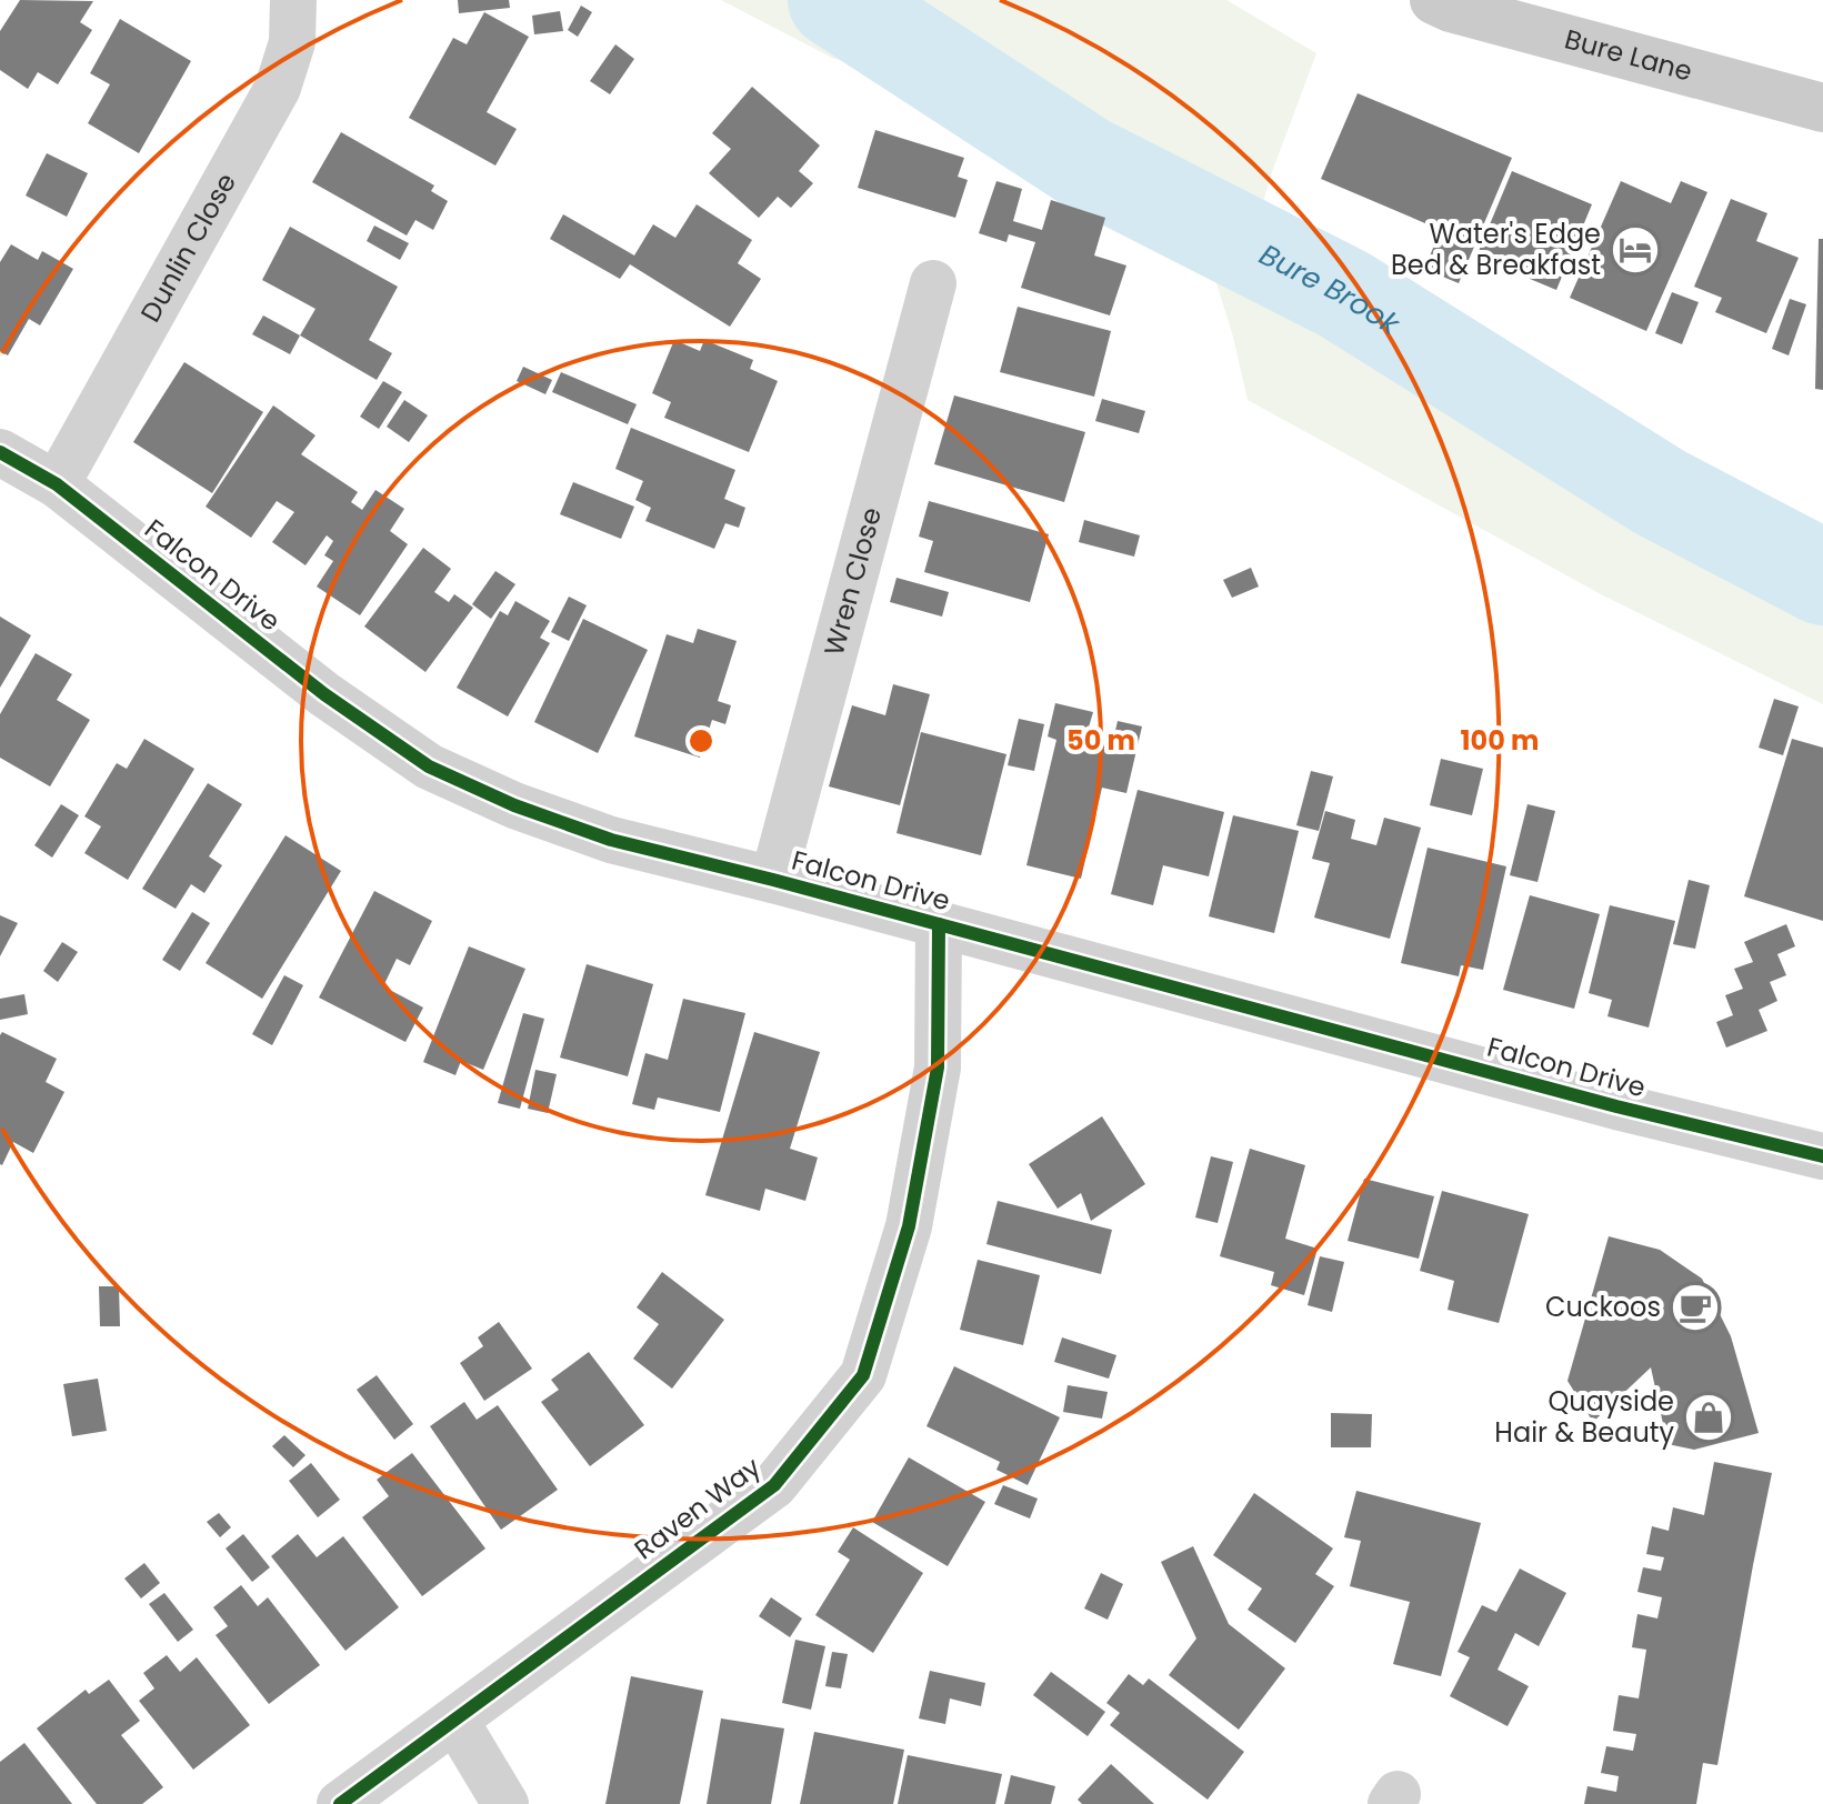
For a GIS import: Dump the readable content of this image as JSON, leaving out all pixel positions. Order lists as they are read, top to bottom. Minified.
{"streets":{"street":["Bure Lane","Dunlin Close","Falcon Drive","Wren Close","Raven Way"]},"crossings":[["Dunlin Close","Falcon Drive"],["Falcon Drive","Wren Close"],["Falcon Drive","Raven Way"]],"water":["Bure Brook"],"places":{"hotel":["Water's Edge Bed & Breakfast"],"cafe":["Cuckoos"],"shop":["Quayside Hair & Beauty"]},"rings":["50 m","100 m"]}
